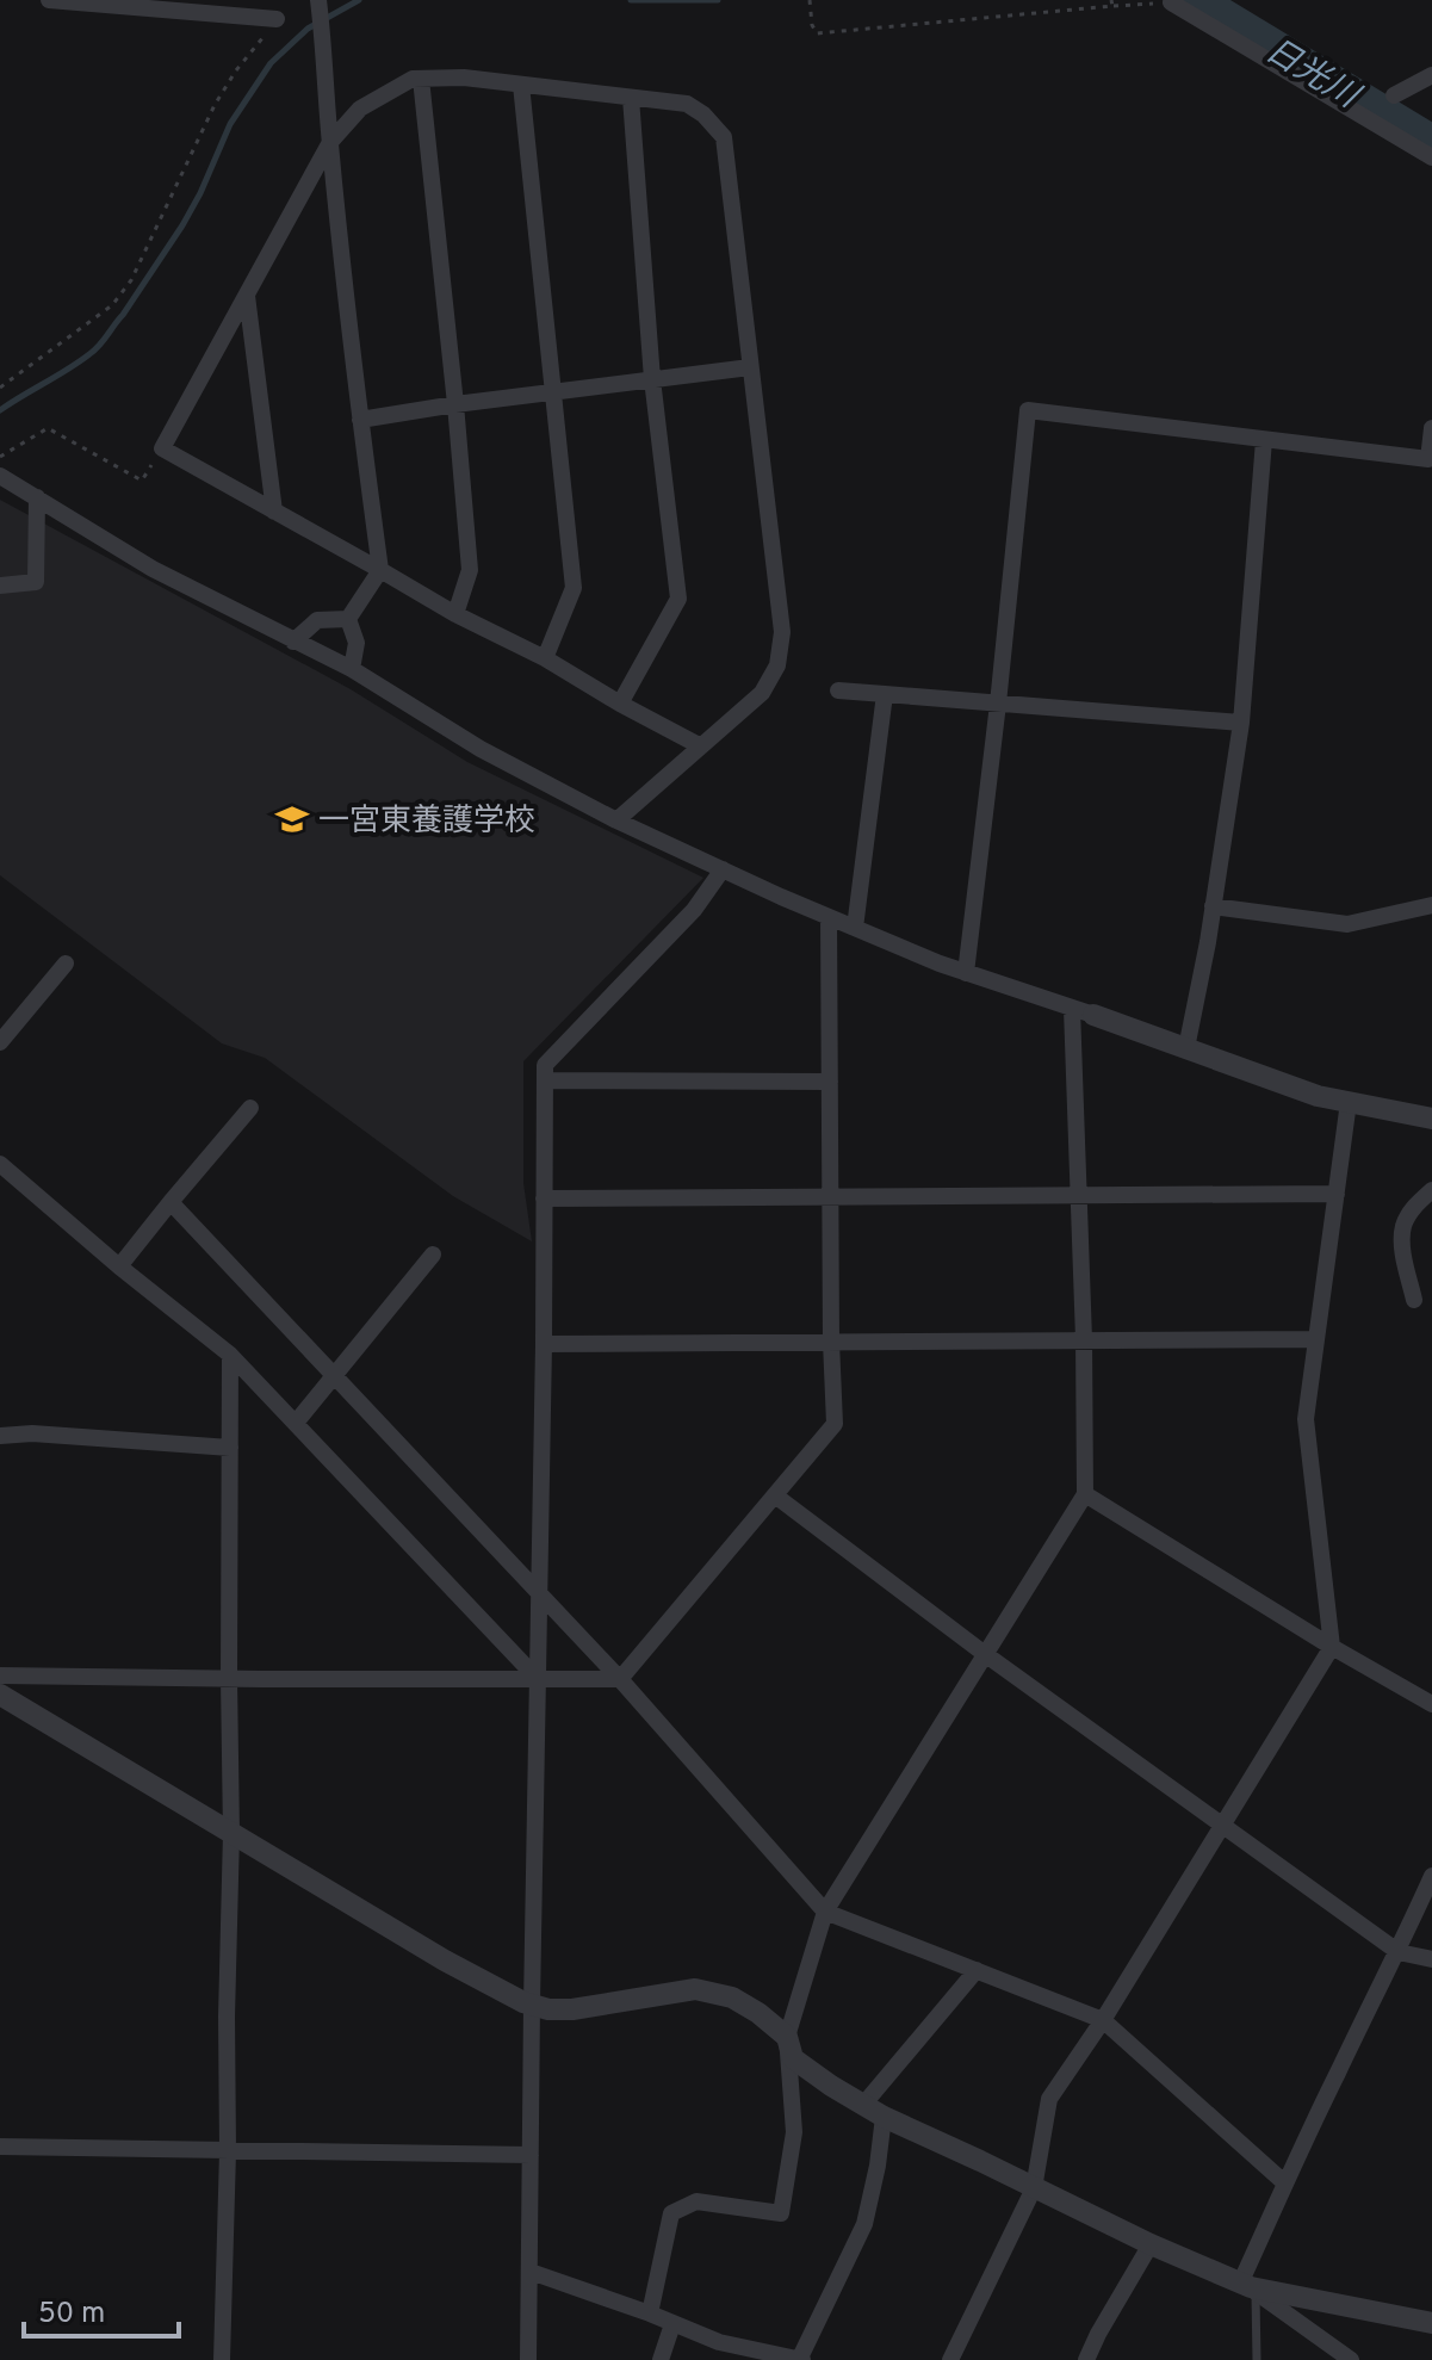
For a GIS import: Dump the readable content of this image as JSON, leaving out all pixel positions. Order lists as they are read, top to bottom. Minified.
{"water":["日光川"],"places":{"school or university":["一宮東養護学校"]},"scale_bar":"50 m"}
